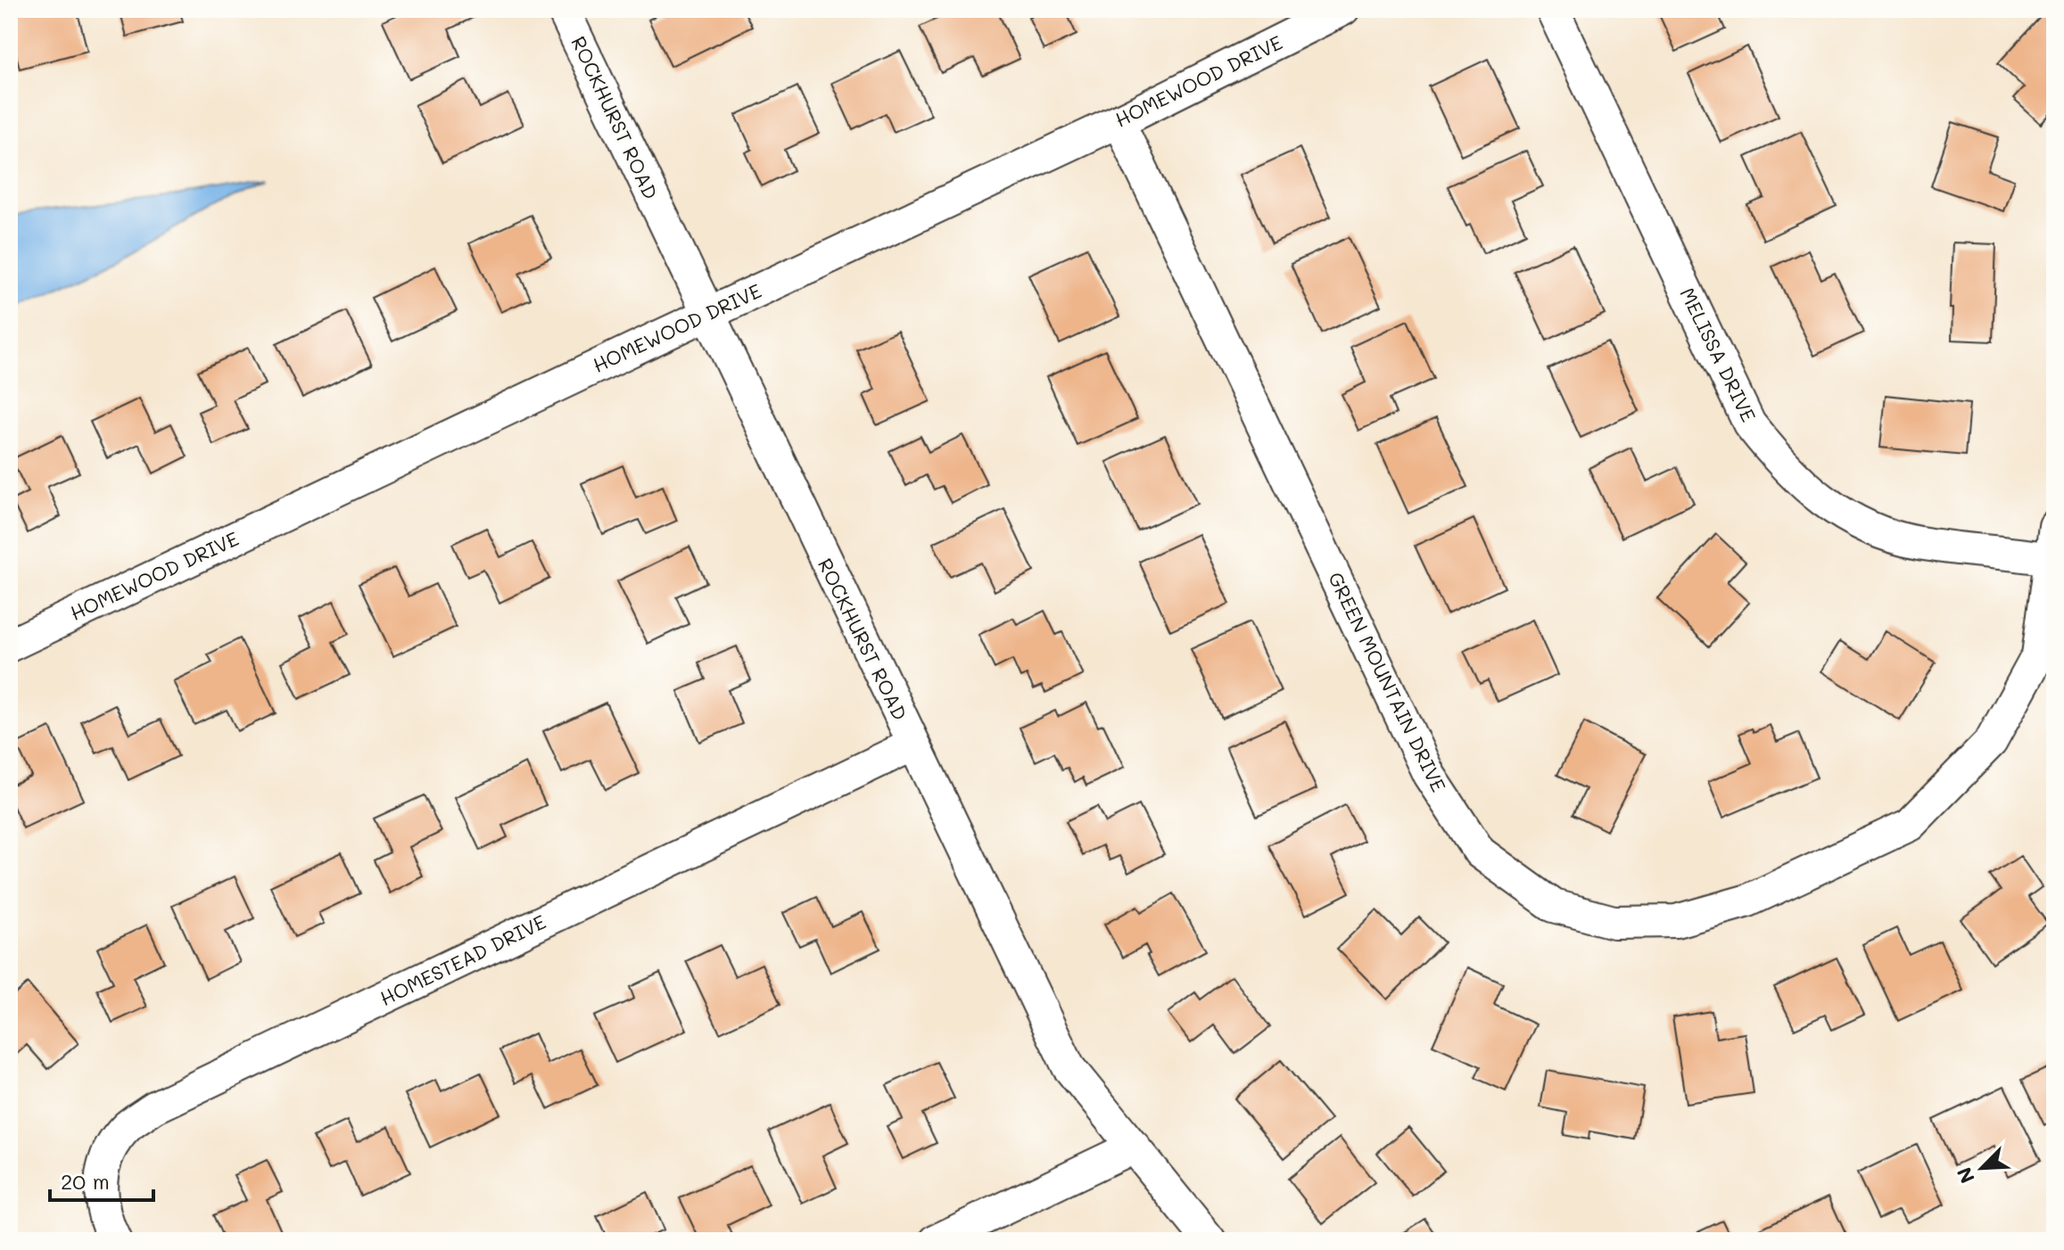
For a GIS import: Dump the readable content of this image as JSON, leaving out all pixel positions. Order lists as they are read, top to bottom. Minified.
{"streets":{"street":["HOMEWOOD DRIVE","ROCKHURST ROAD","MELISSA DRIVE","GREEN MOUNTAIN DRIVE","HOMESTEAD DRIVE"]},"crossings":[["HOMEWOOD DRIVE","ROCKHURST ROAD"],["HOMEWOOD DRIVE","GREEN MOUNTAIN DRIVE"],["ROCKHURST ROAD","HOMESTEAD DRIVE"],["MELISSA DRIVE","GREEN MOUNTAIN DRIVE"]],"scale_bar":"20 m","north":"bottom left"}
